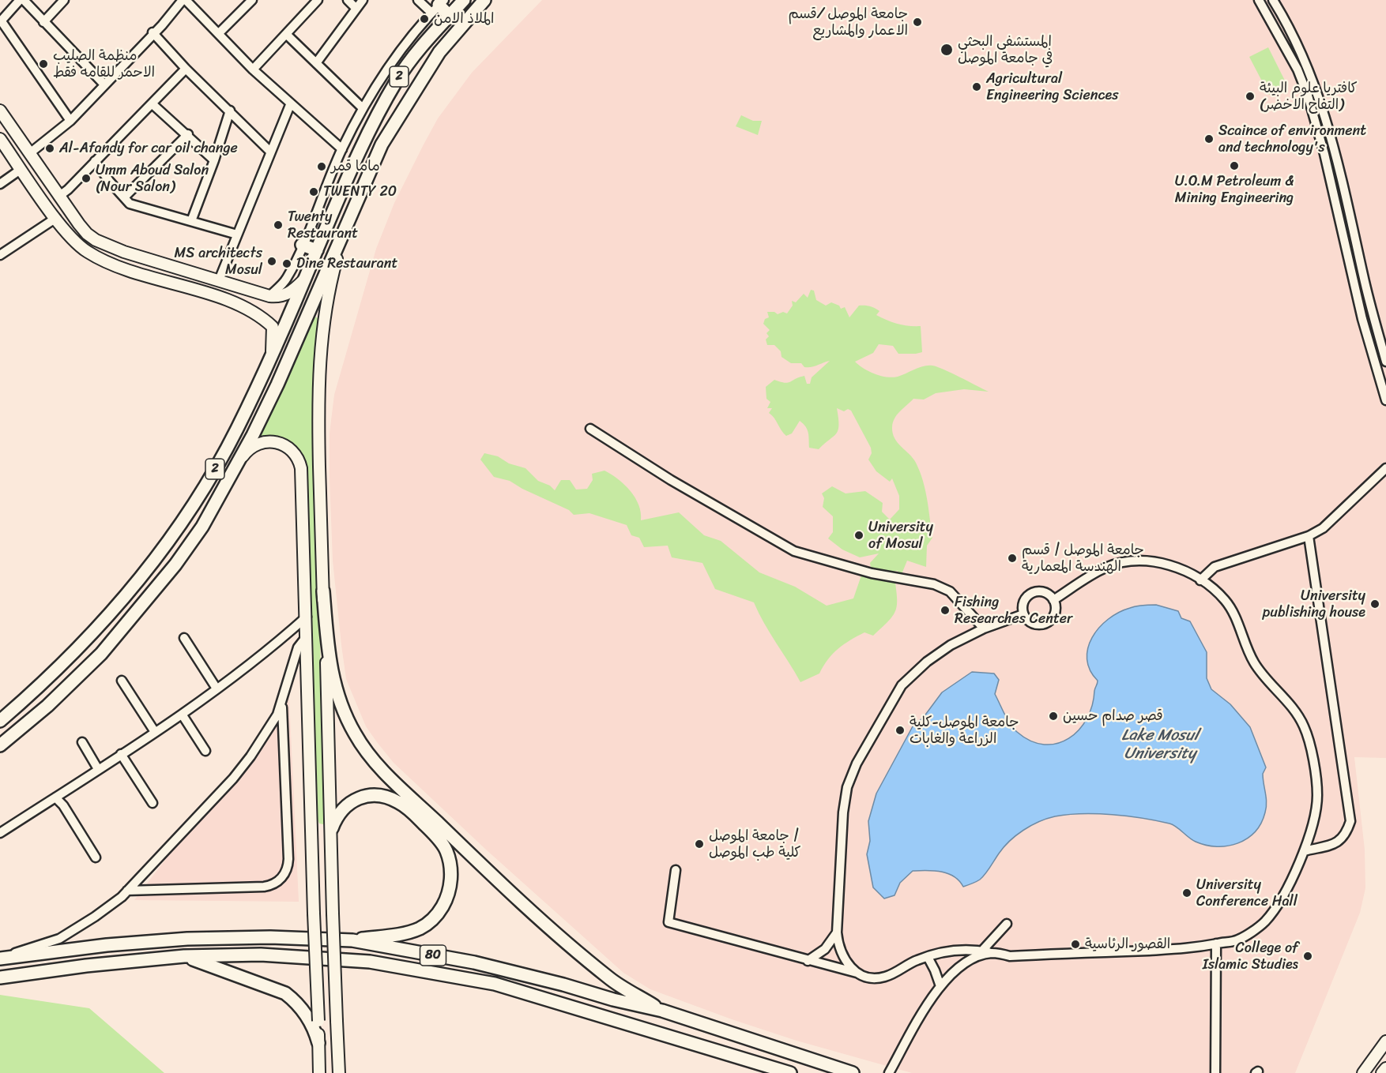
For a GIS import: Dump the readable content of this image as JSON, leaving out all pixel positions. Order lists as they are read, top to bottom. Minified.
{"streets":{"highway":["2","80"]},"water":["Lake Mosul University"],"places":["الملاذ الامن","جامعة الموصل /قسم الاعمار والمشاريع","المستشفى البحثي في جامعة الموصل","منظمة الصليب الاحمر للقامه فقط","Agricultural Engineering Sciences","كافتريا علوم البيئة (التفاح الاخضر)","Scaince of environment and technology's","Al-Afandy for car oil change","U.O.M Petroleum & Mining Engineering","ماما قمر","Umm Aboud Salon (Nour Salon)","TWENTY 20","Twenty Restaurant","MS architects Mosul","Dine Restaurant","University of Mosul","جامعة الموصل | قسم الهندسة المعمارية","University publishing house","Fishing Researches Center","قصر صدام حسين","جامعة الموصل-كلية الزراعة والغابات","جامعة الموصل | كلية طب الموصل","University Conference Hall","القصور الرئاسية","College of Islamic Studies"]}
